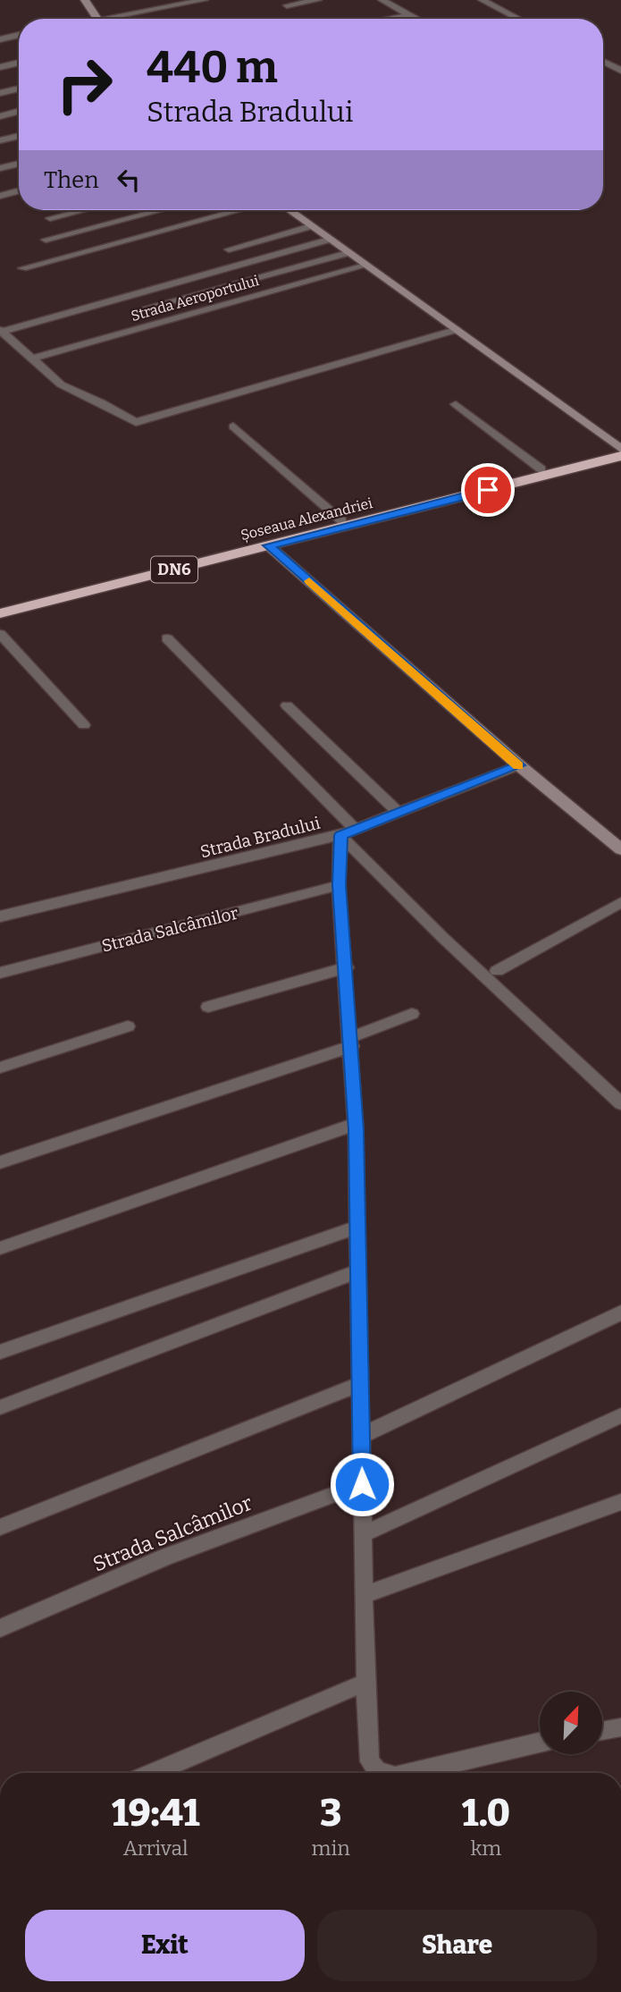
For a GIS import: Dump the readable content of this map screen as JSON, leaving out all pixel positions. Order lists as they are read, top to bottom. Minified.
{"streets":{"highway":["Șoseaua Alexandriei","DN6"],"street":["Strada Aeroportului","Strada Bradului","Strada Salcâmilor"]},"north":"top right","page":{"turn":["440 m","Strada Bradului"],"then":"Then","eta":["19:41","Arrival","3","min","1.0","km"],"buttons":["Exit","Share"]}}
